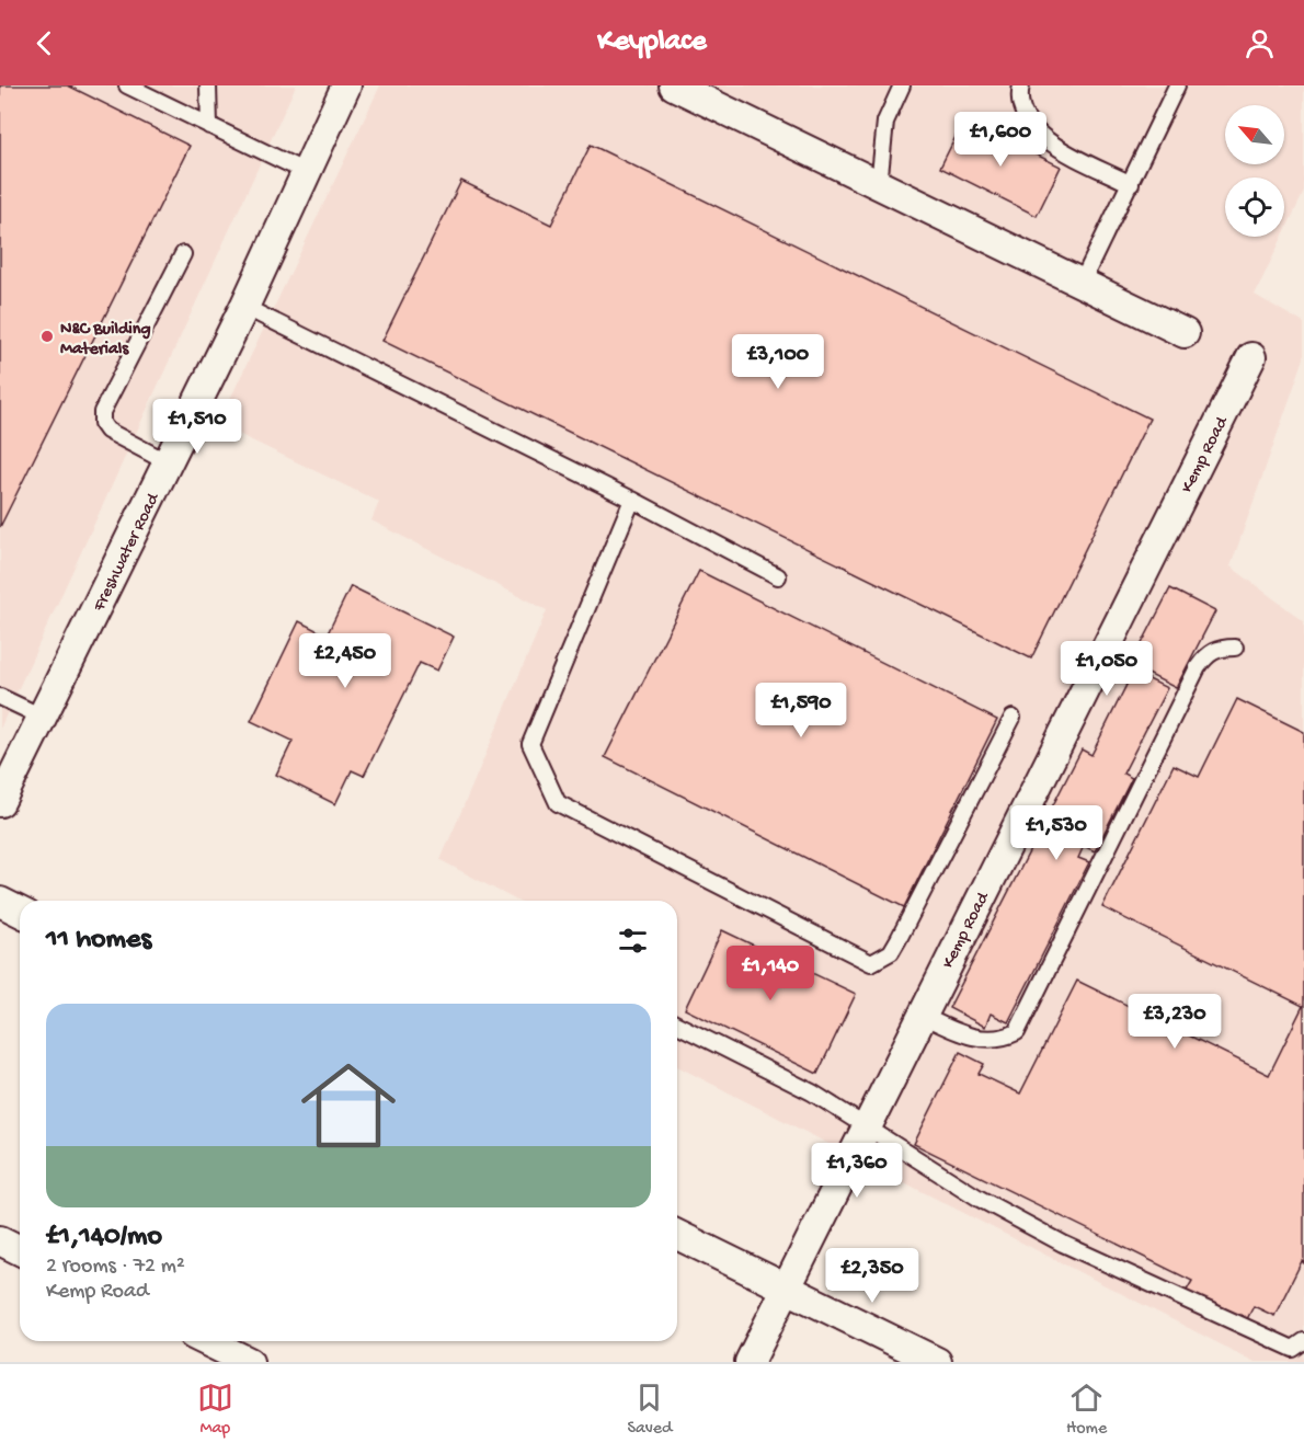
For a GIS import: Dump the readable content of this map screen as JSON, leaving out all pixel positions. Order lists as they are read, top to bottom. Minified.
{"streets":{"street":["Kemp Road","Freshwater Road"]},"places":["N&C Building Materials"],"north":"top left","page":{"header":"Keyplace","price":["£1,600","£3,100","£1,510","£2,450","£1,050","£1,590","£1,530","£1,140","£3,230","£1,360","£2,350"],"heading":"11 homes","list":[{"name":"£1,140/mo","note":"2 rooms · 72 m² · Kemp Road"}],"tabs":["Map","Saved","Home"]}}
